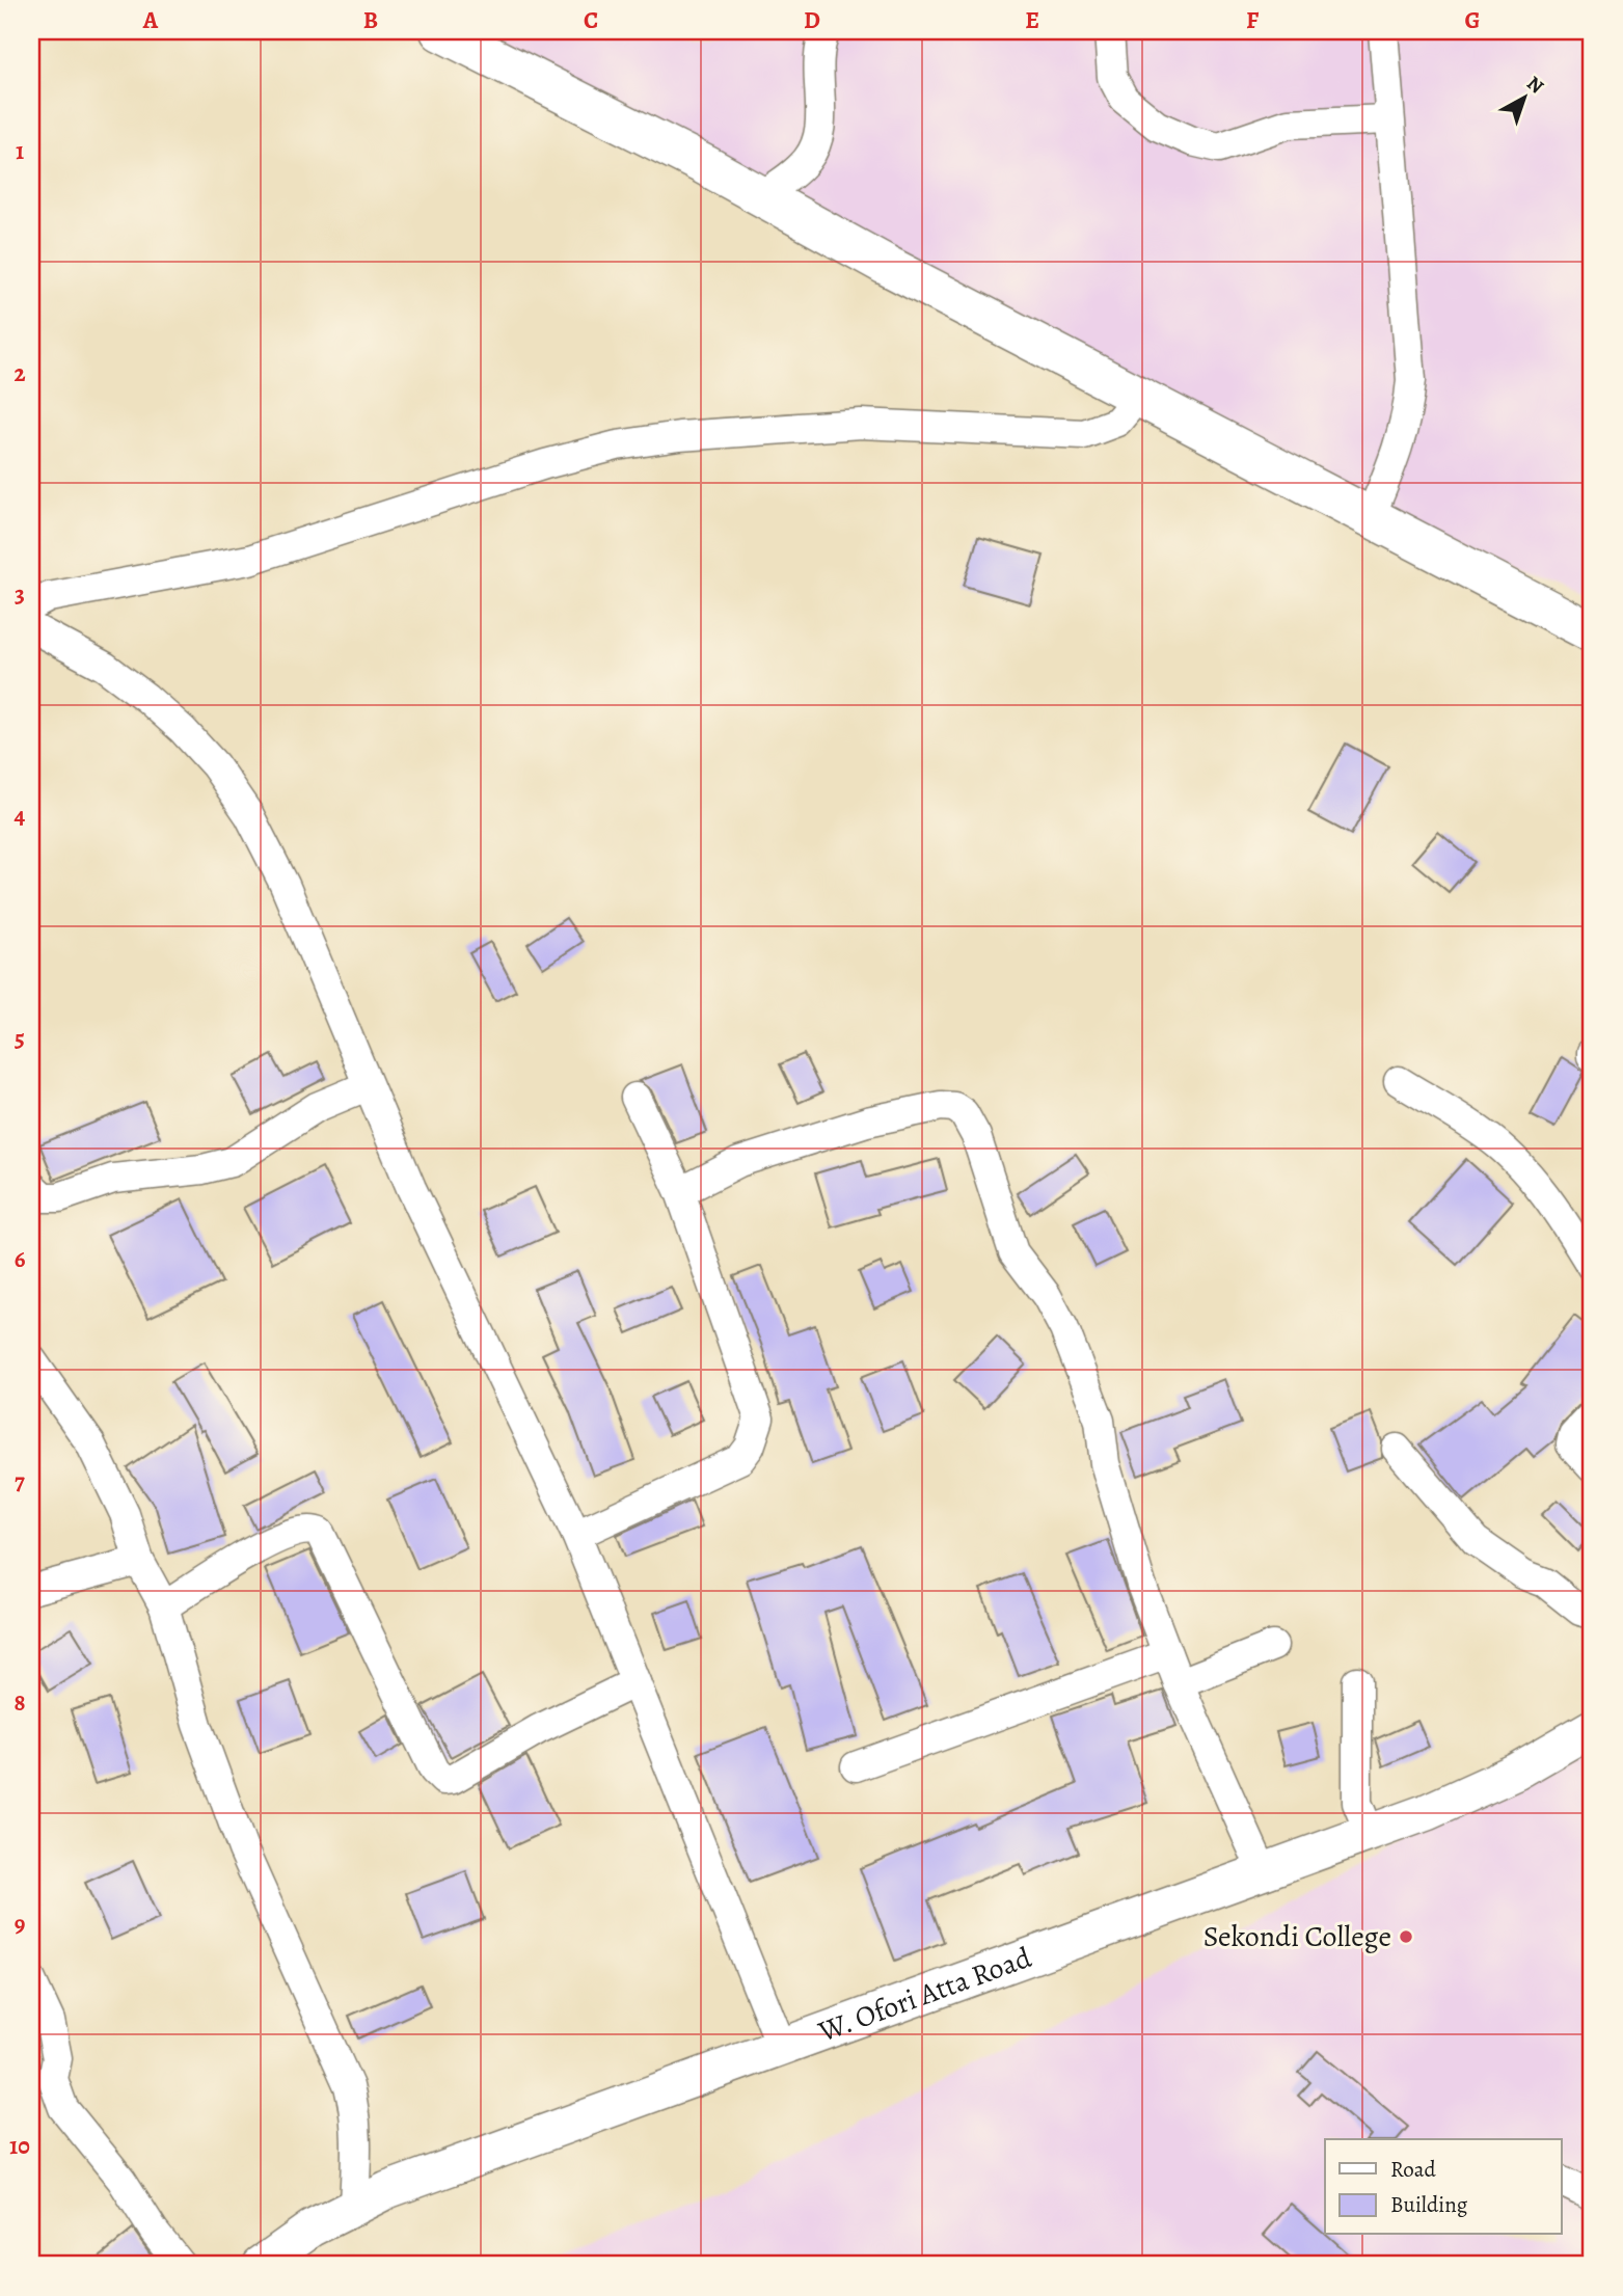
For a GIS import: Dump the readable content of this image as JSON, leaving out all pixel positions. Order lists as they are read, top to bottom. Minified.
{"streets":{"main road":["W. Ofori Atta Road"]},"places":["Sekondi College"],"legend":["Road","Building"],"north":"top right","grid":{"columns":["A","B","C","D","E","F","G"],"rows":["1","2","3","4","5","6","7","8","9","10"]}}
